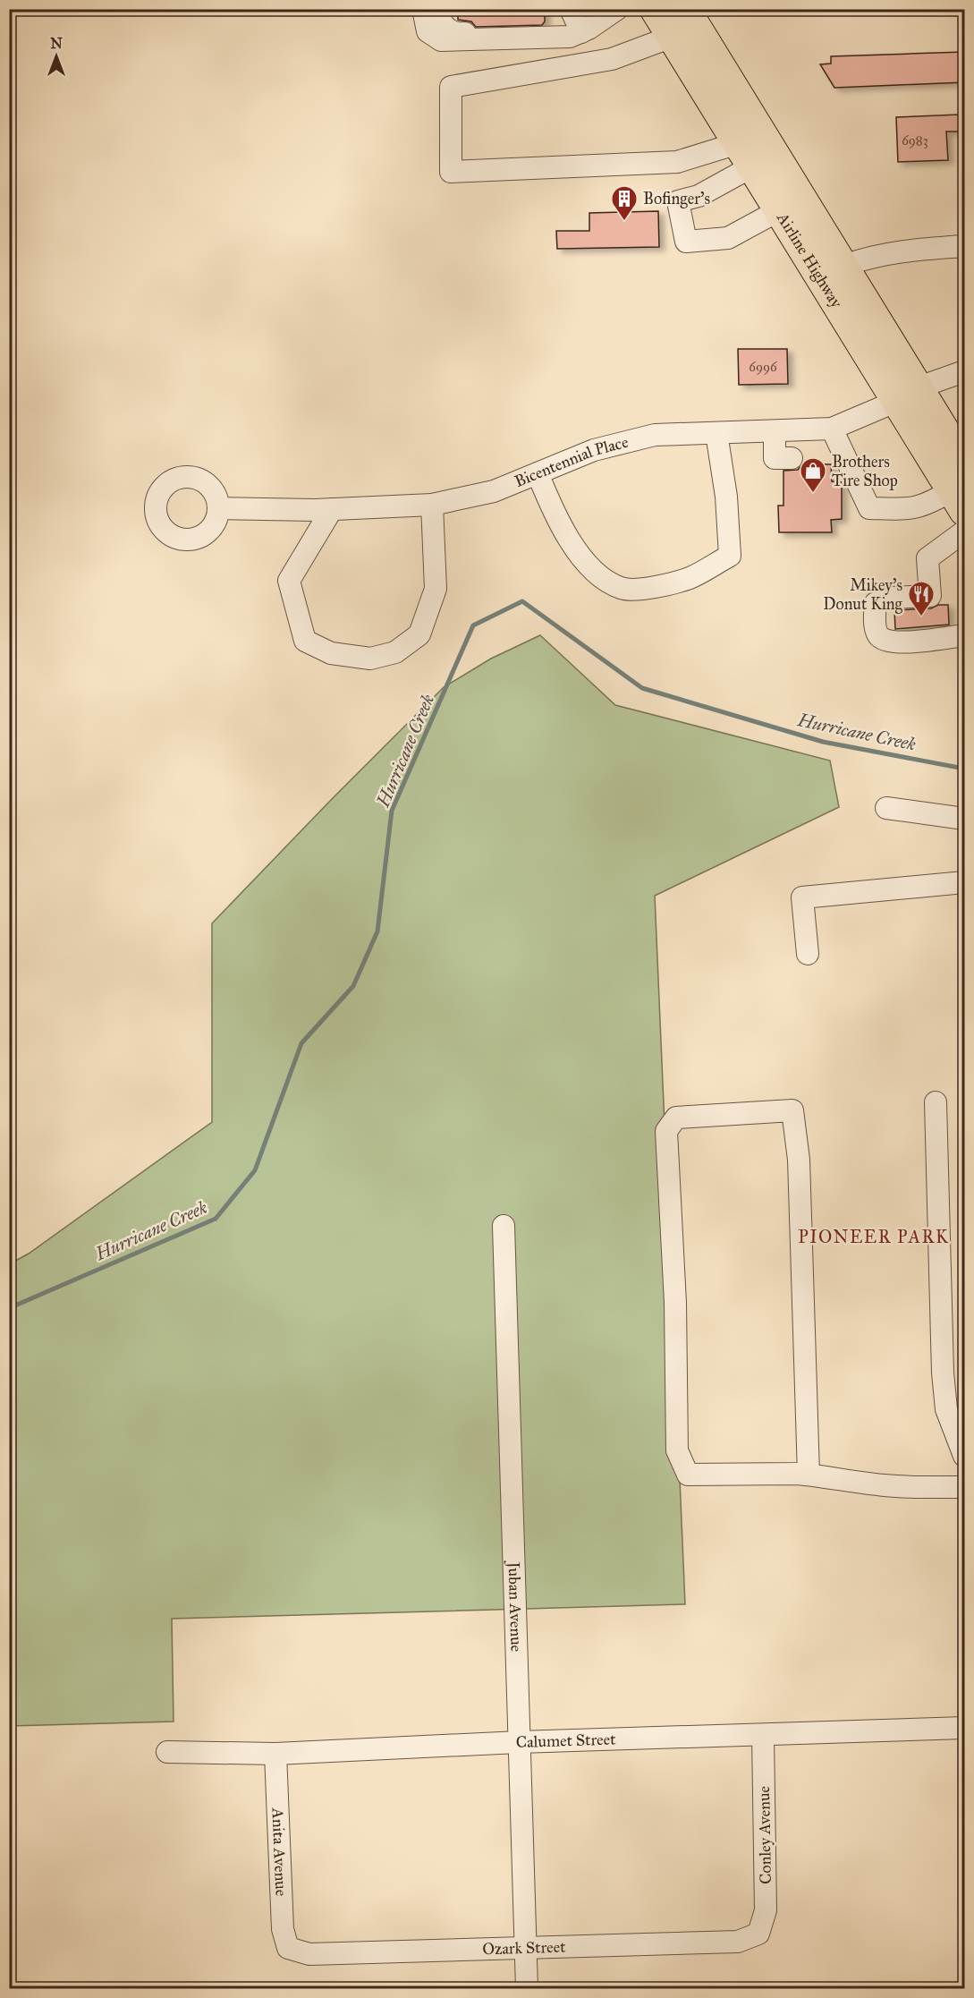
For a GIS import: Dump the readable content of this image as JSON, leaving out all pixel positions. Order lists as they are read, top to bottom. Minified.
{"streets":{"highway":["Airline Highway"],"street":["Bicentennial Place","Juban Avenue","Calumet Street","Conley Avenue","Anita Avenue","Ozark Street"]},"crossings":[["Airline Highway","Bicentennial Place"],["Juban Avenue","Calumet Street"],["Juban Avenue","Ozark Street"],["Calumet Street","Conley Avenue"],["Calumet Street","Anita Avenue"],["Conley Avenue","Ozark Street"],["Anita Avenue","Ozark Street"]],"districts":["PIONEER PARK"],"water":["Hurricane Creek"],"places":{"building":["Bofinger's"],"shop":["Brothers Tire Shop"],"restaurant":["Mikey's Donut King"]},"house_numbers":["6983","6996"],"north":"top"}
